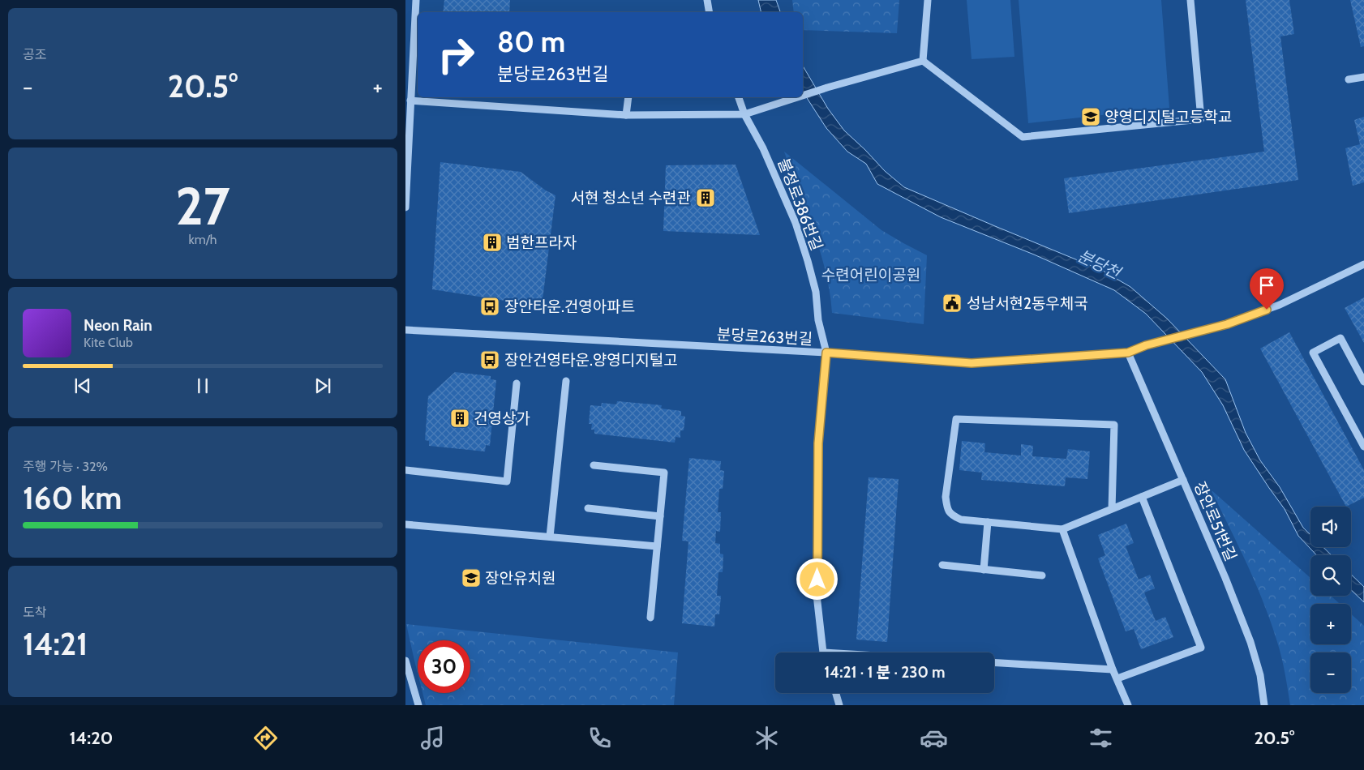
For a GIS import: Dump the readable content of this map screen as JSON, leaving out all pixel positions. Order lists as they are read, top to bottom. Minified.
{"streets":{"street":["불정로386번길","분당로263번길","장안로51번길"]},"crossings":[["불정로386번길","분당로263번길"],["분당로263번길","장안로51번길"]],"water":["분당천"],"parks":["수련어린이공원"],"places":{"school or university":["양영디지털고등학교","장안유치원"],"building":["서현 청소년 수련관","범한프라자","건영상가"],"public building":["성남서현2동우체국"],"bus stop":["장안타운.건영아파트","장안건영타운.양영디지털고"]},"page":{"tile":["공조",["27","km/h"],["주행 가능 · 32%","160 km"],["도착","14:21"]],"turn":["80 m","분당로263번길"],"heat":["−","20.5°","+"],"song":["Neon Rain","Kite Club"],"map_buttons":["+","−"],"limit":"30","trip":"14:21 · 1 분 · 230 m","tabs":["14:20","20.5°"]}}
